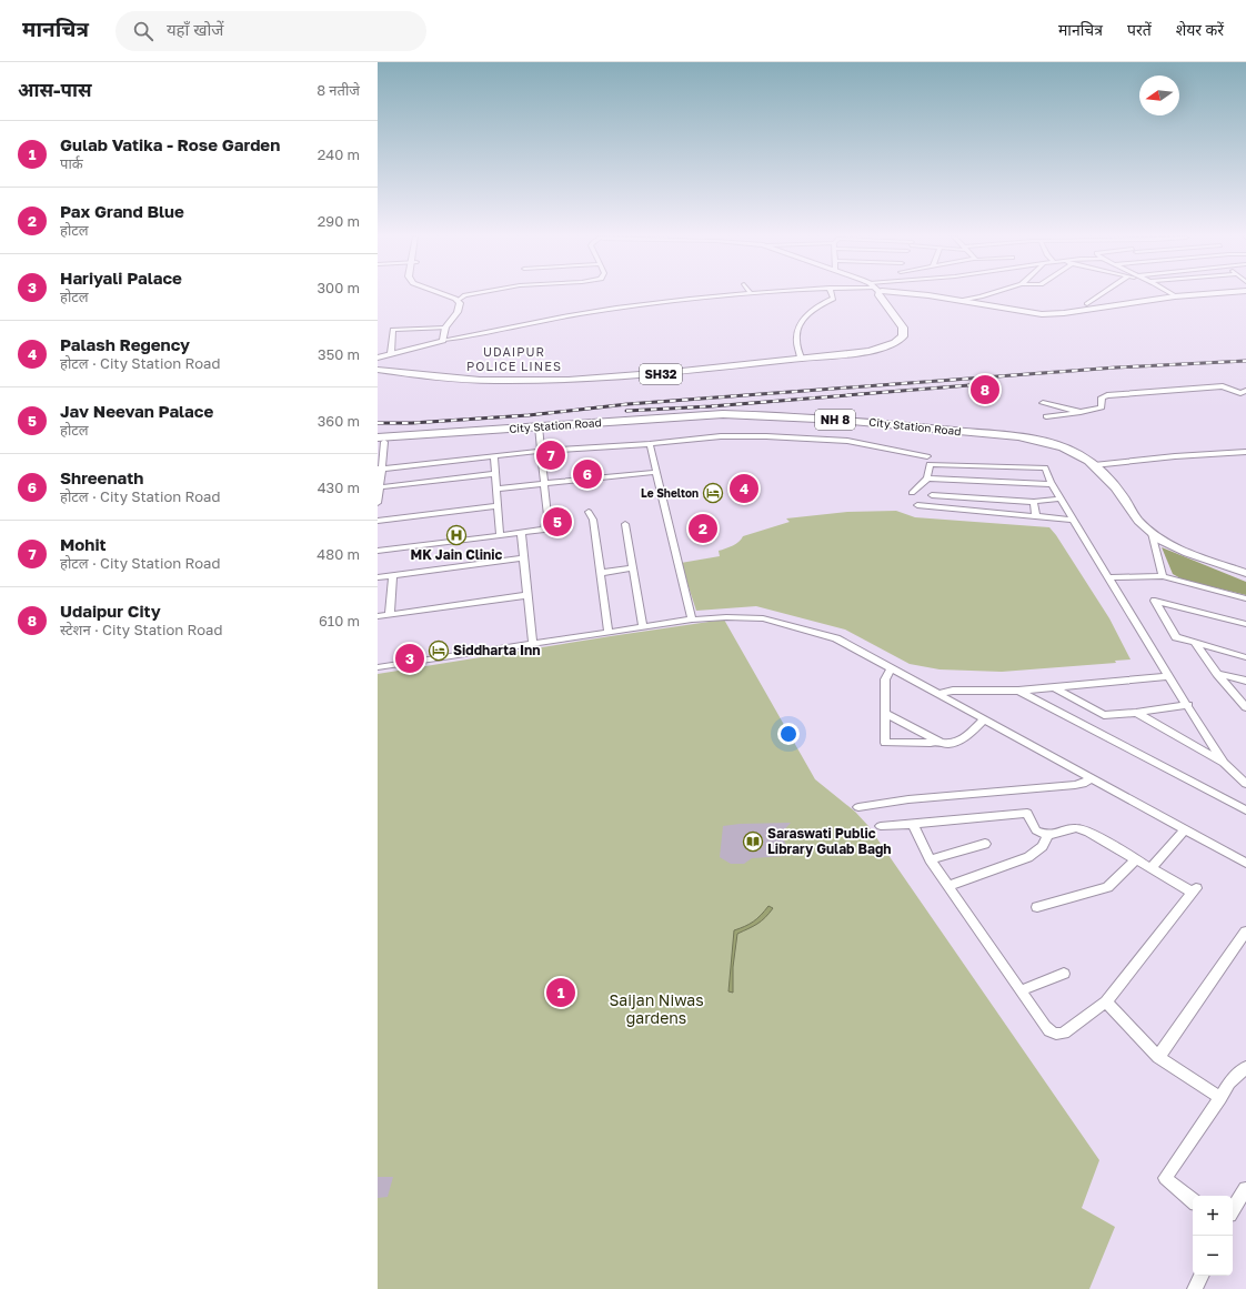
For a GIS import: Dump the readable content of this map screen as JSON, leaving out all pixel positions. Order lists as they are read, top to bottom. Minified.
{"streets":{"main road":["SH32","NH 8","City Station Road"]},"districts":["UDAIPUR POLICE LINES"],"parks":["Saijan Niwas gardens"],"places":{"hotel":["Le Shelton","Siddharta Inn"],"hospital":["MK Jain Clinic"],"library":["Saraswati Public Library Gulab Bagh"]},"north":"left","page":{"header":"मानचित्र","search":"यहाँ खोजें","nav":["मानचित्र","परतें","शेयर करें"],"heading":["आस-पास","8 नतीजे"],"list":[{"mark":"1","name":"Gulab Vatika - Rose Garden","note":"पार्क","value":"240 m"},{"mark":"2","name":"Pax Grand Blue","note":"होटल","value":"290 m"},{"mark":"3","name":"Hariyali Palace","note":"होटल","value":"300 m"},{"mark":"4","name":"Palash Regency","note":"होटल · City Station Road","value":"350 m"},{"mark":"5","name":"Jav Neevan Palace","note":"होटल","value":"360 m"},{"mark":"6","name":"Shreenath","note":"होटल · City Station Road","value":"430 m"},{"mark":"7","name":"Mohit","note":"होटल · City Station Road","value":"480 m"},{"mark":"8","name":"Udaipur City","note":"स्टेशन · City Station Road","value":"610 m"}],"pins":["8","7","6","4","5","2","3","1"],"map_buttons":["+","−"]}}
